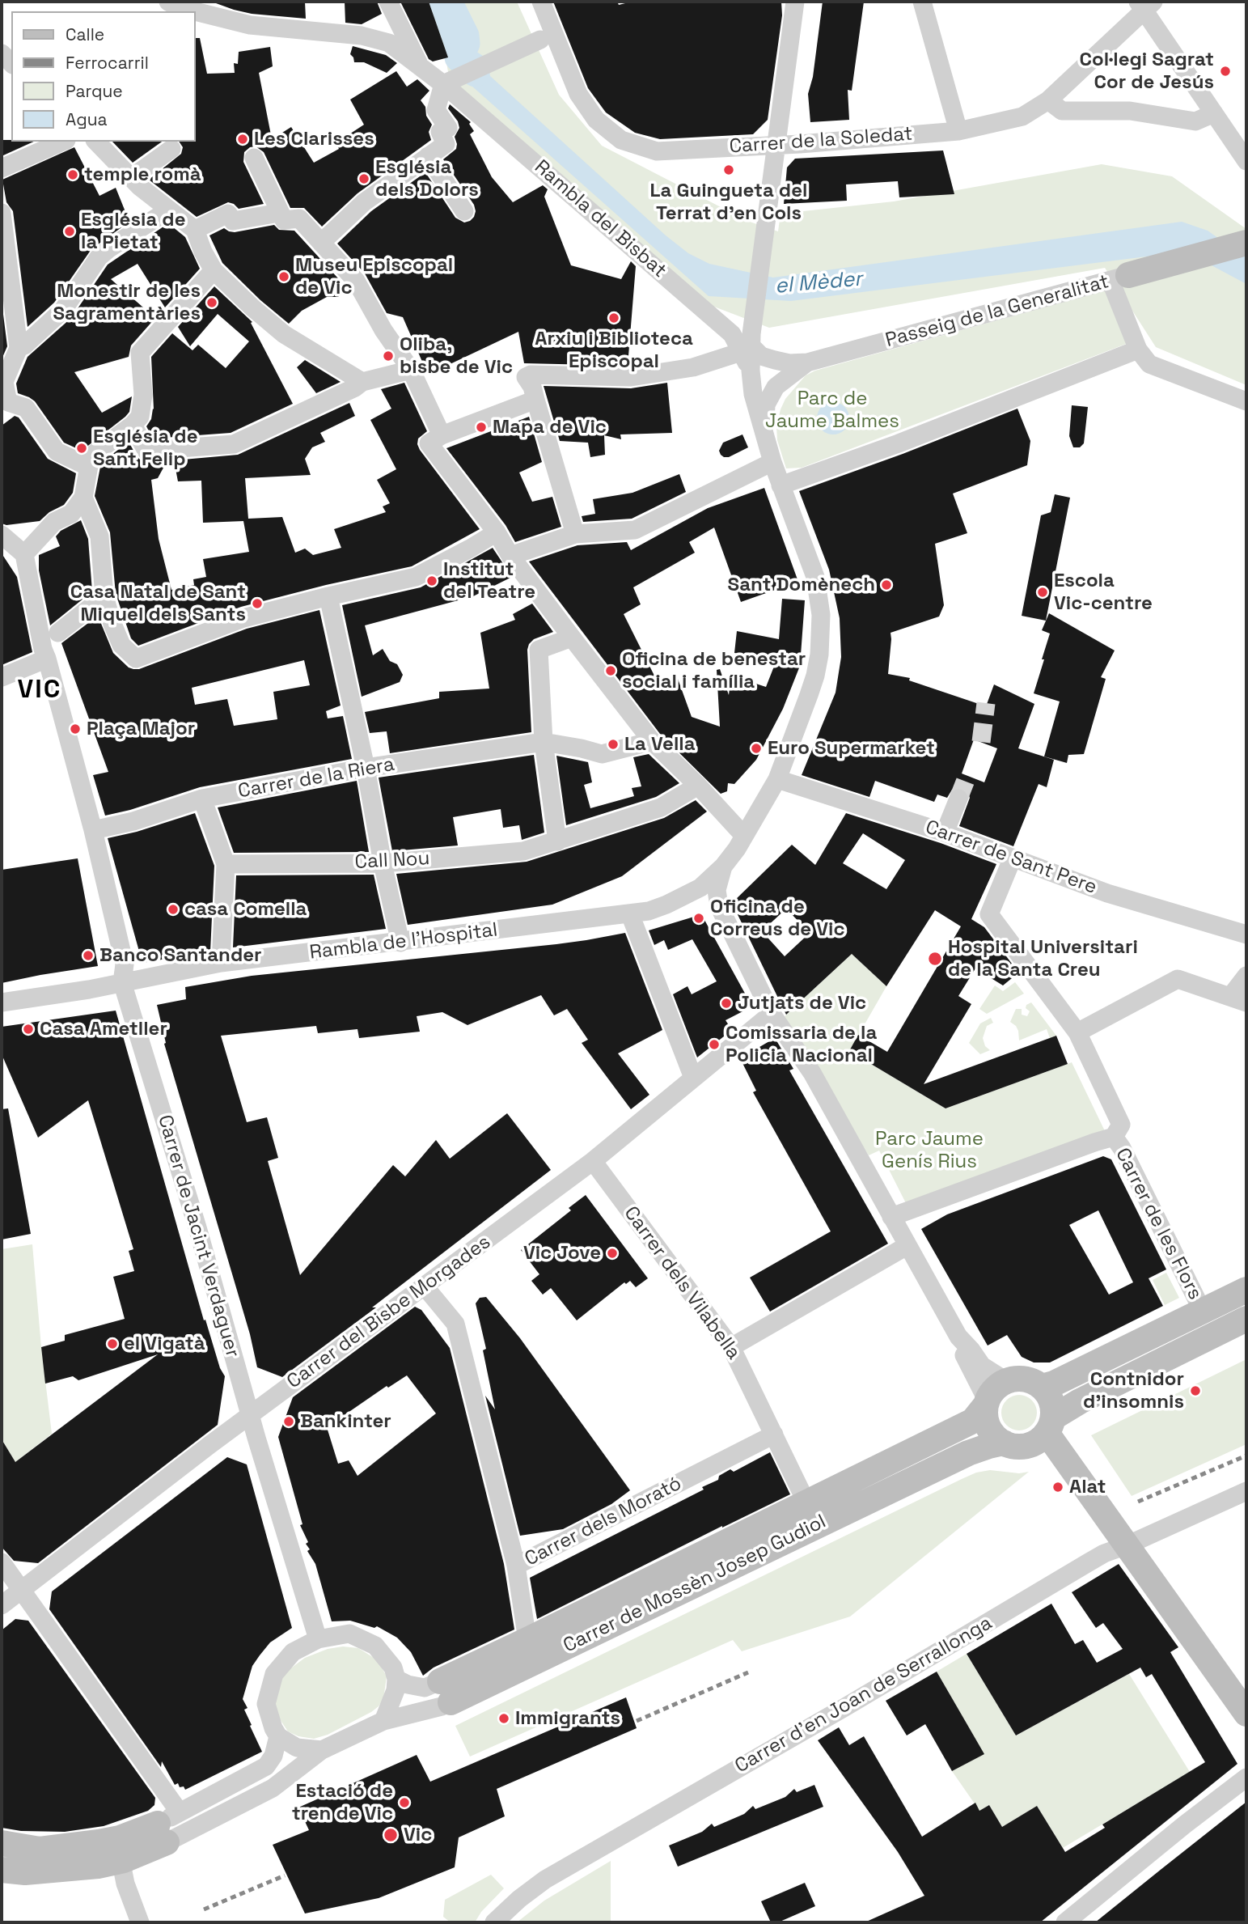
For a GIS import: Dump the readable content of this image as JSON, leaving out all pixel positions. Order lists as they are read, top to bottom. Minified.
{"streets":{"street":["Carrer de la Soledat","Rambla del Bisbat","Passeig de la Generalitat","Carrer de la Riera","Carrer de Sant Pere","Call Nou","Rambla de l'Hospital","Carrer de les Flors","Carrer de Jacint Verdaguer","Carrer dels Vilabella","Carrer del Bisbe Morgades","Carrer dels Morató","Carrer de Mossèn Josep Gudiol","Carrer d'en Joan de Serrallonga"]},"crossings":[["Rambla del Bisbat","Passeig de la Generalitat"],["Rambla del Bisbat","Rambla de l'Hospital"],["Carrer de la Riera","Carrer de Jacint Verdaguer"],["Carrer de Sant Pere","Rambla de l'Hospital"],["Rambla de l'Hospital","Carrer de Jacint Verdaguer"],["Carrer de Jacint Verdaguer","Carrer del Bisbe Morgades"],["Carrer de Jacint Verdaguer","Carrer de Mossèn Josep Gudiol"],["Carrer dels Vilabella","Carrer del Bisbe Morgades"],["Carrer dels Vilabella","Carrer dels Morató"],["Carrer dels Vilabella","Carrer de Mossèn Josep Gudiol"],["Carrer del Bisbe Morgades","Carrer dels Morató"]],"districts":["VIC"],"water":["el Mèder"],"parks":["Parc de Jaume Balmes","Parc Jaume Genís Rius"],"places":["Col·legi Sagrat Cor de Jesús","Les Clarisses","La Guingueta del Terrat d'en Cols","temple romà","Església dels Dolors","Església de la Pietat","Museu Episcopal de Vic","Monestir de les Sagramentàries","Arxiu i Biblioteca Episcopal","Oliba, bisbe de Vic","Mapa de Vic","Església de Sant Felip","Institut del Teatre","Sant Domènech","Escola Vic-centre","Casa Natal de Sant Miquel dels Sants","Oficina de benestar social i família","Plaça Major","La Vella","Euro Supermarket","casa Comella","Oficina de Correus de Vic","Banco Santander","Hospital Universitari de la Santa Creu","Jutjats de Vic","Casa Ametller","Comissaria de la Policia Nacional","Vic Jove","el Vigatà","Contnidor d'insomnis","Bankinter","Alat","Immigrants","Estació de tren de Vic","Vic"],"legend":["Calle","Ferrocarril","Parque","Agua"]}
